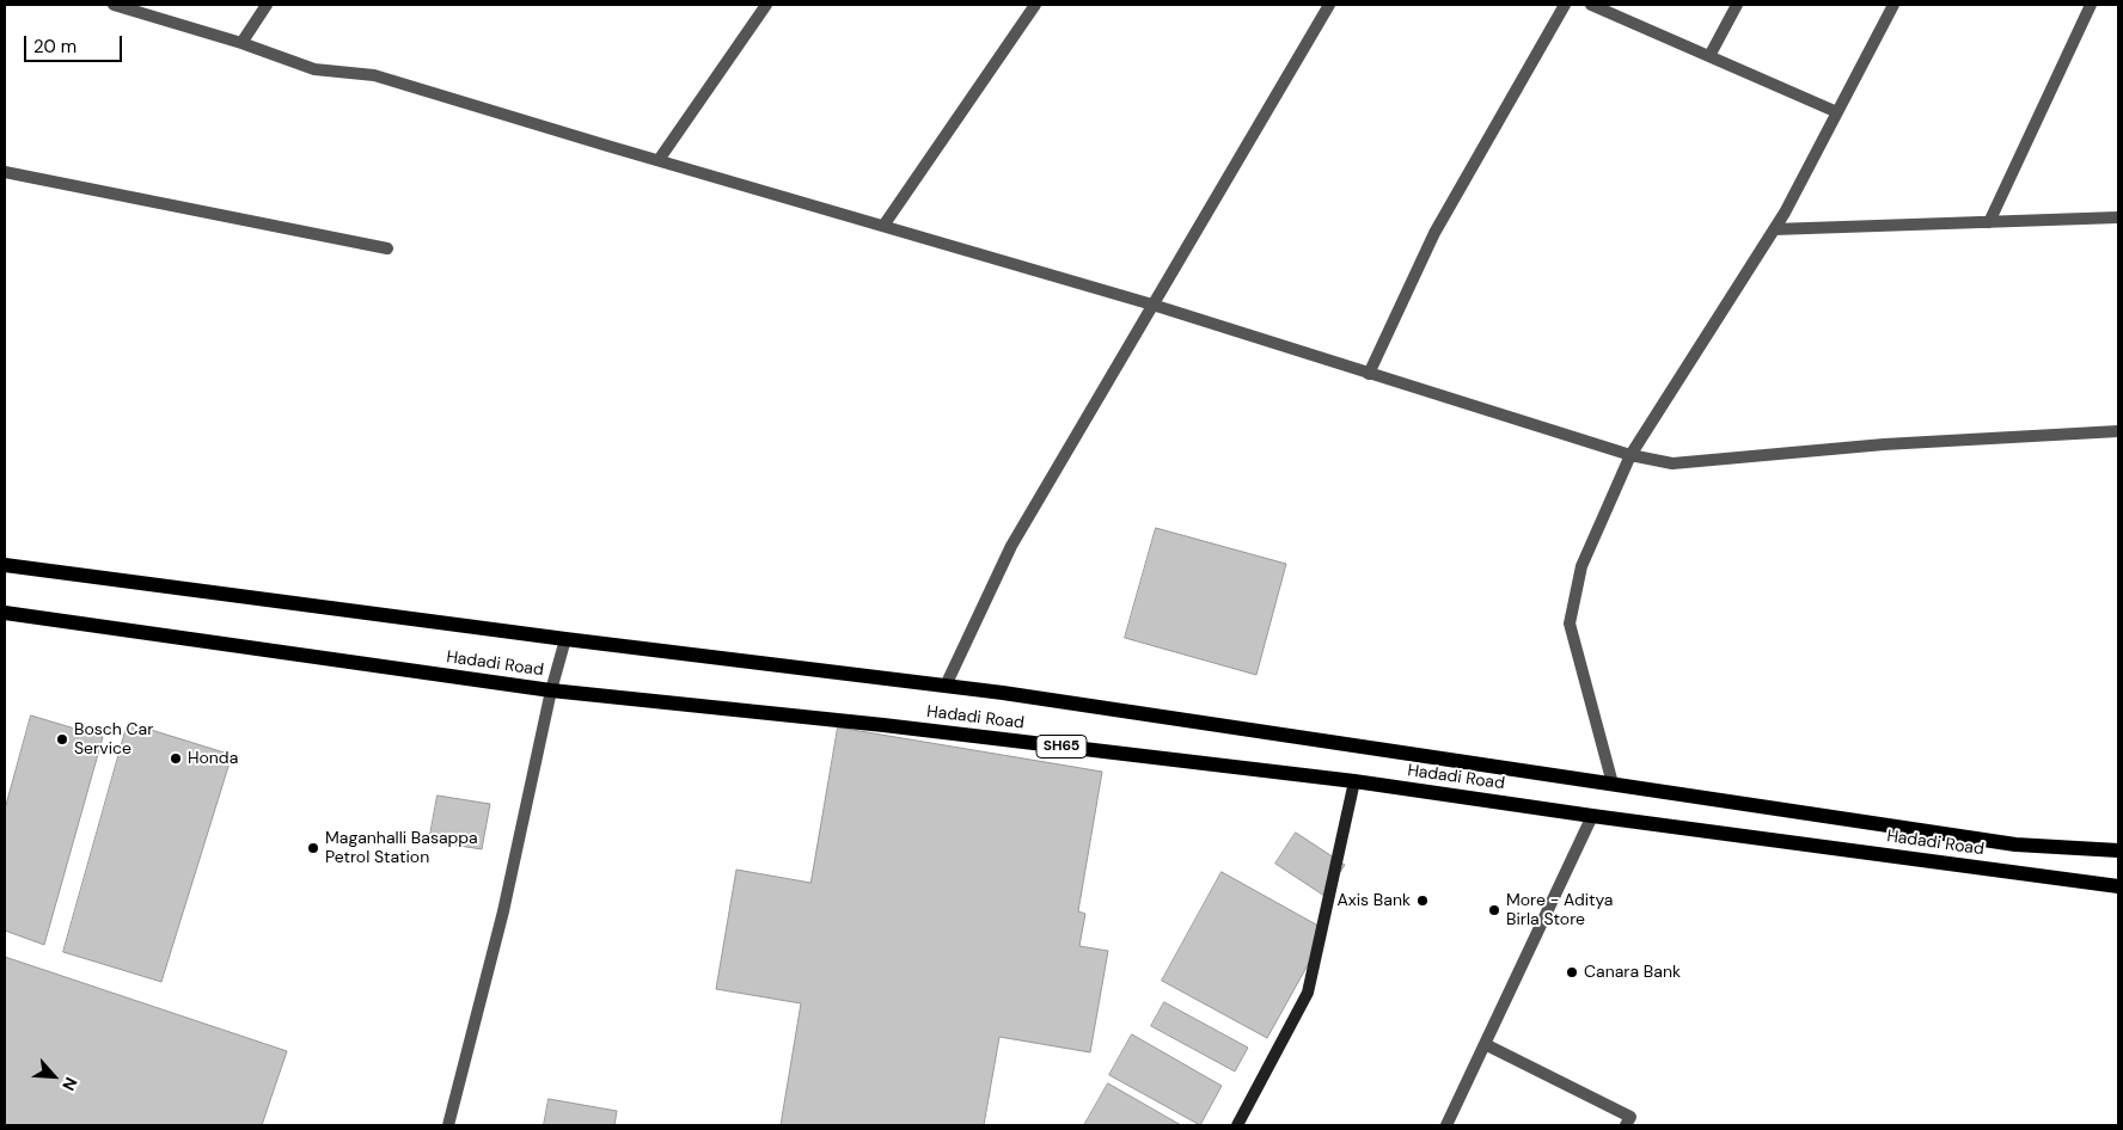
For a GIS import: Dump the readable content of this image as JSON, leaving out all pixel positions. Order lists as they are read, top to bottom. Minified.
{"streets":{"main road":["Hadadi Road","SH65"]},"places":["Bosch Car Service","Honda","Maganhalli Basappa Petrol Station","Axis Bank","More - Aditya Birla Store","Canara Bank"],"scale_bar":"20 m","north":"bottom right"}
